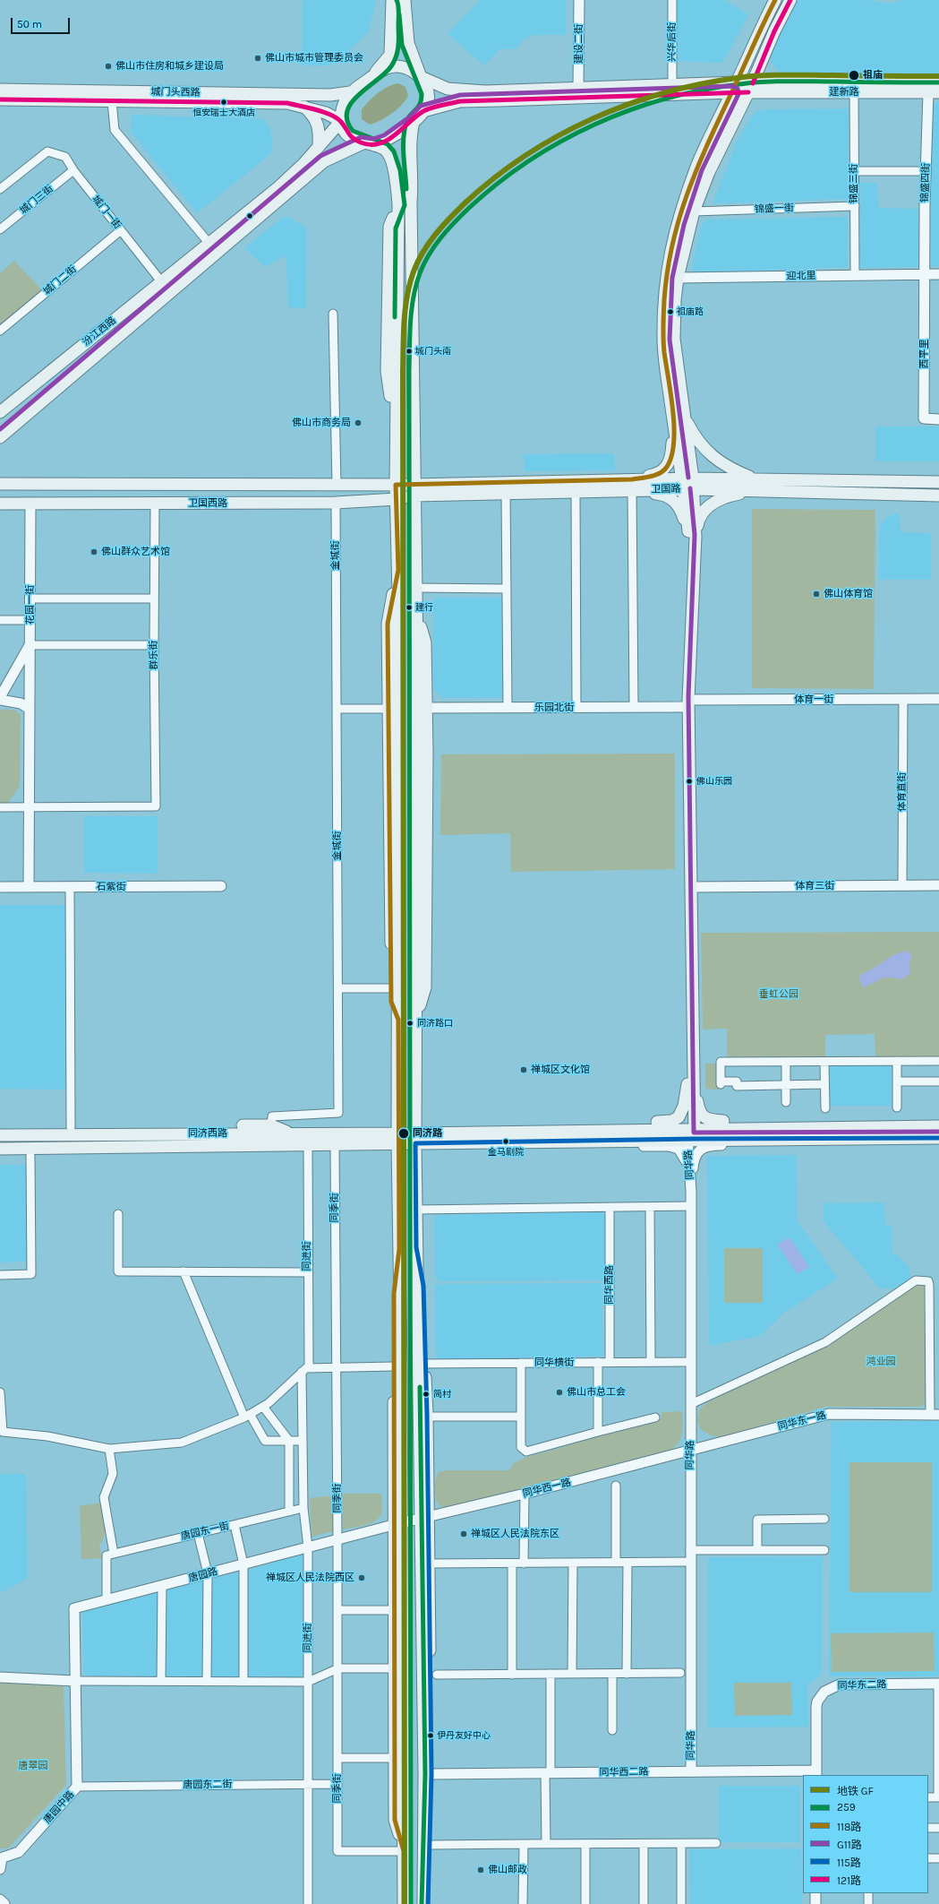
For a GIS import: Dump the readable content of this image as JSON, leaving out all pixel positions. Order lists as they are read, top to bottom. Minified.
{"streets":{"main road":["城门头西路","建新路","汾江西路","卫国路","卫国西路","同济西路"],"street":["兴华后街","建设二街","锦盛四街","锦盛三街","城门三街","锦盛一街","城门一街","迎北里","城门二街","西平里","金城街","花园一街","群乐街","体育一街","乐园北街","体育直街","体育三街","石紫街","同华路","同季街","同进街","同华西路","同华横街","同华东一路","同华西一路","唐园东一街","唐园路","同华东二路","同华西二路","唐园东二街","唐园中路"]},"crossings":[["城门头西路","汾江西路"],["建新路","锦盛四街"],["建新路","锦盛三街"],["锦盛四街","迎北里"],["锦盛四街","西平里"],["锦盛三街","锦盛一街"],["锦盛三街","迎北里"],["城门三街","城门一街"],["城门一街","城门二街"],["城门一街","汾江西路"],["迎北里","西平里"],["卫国路","卫国西路"],["卫国西路","金城街"],["卫国西路","花园一街"],["卫国西路","群乐街"],["花园一街","群乐街"],["花园一街","石紫街"],["体育一街","乐园北街"],["体育一街","体育直街"],["体育直街","体育三街"],["同济西路","同季街"],["同济西路","同进街"],["同华路","同华横街"],["同华路","同华东一路"],["同华路","同华西一路"],["同华路","同华西二路"],["同季街","唐园路"],["同季街","唐园东二街"],["同进街","唐园东一街"],["同进街","唐园路"],["同进街","唐园东二街"],["同华西路","同华横街"],["同华东一路","同华西一路"],["同华西一路","唐园路"],["唐园路","唐园中路"],["同华东二路","同华西二路"],["唐园东二街","唐园中路"]],"parks":["垂虹公园","鸿业园","唐翠园"],"places":["佛山市城市管理委员会","佛山市住房和城乡建设局","祖庙","恒安瑞士大酒店","祖庙路","城门头南","佛山市商务局","佛山群众艺术馆","佛山体育馆","建行","佛山乐园","同济路口","禅城区文化馆","同济路","金马剧院","佛山市总工会","简村","禅城区人民法院东区","禅城区人民法院西区","伊丹友好中心","佛山邮政"],"lines":["transit line 259","transit line 118路","transit line 121路","metro line GF","transit line G11路","transit line 115路"],"legend":["地铁 GF","259","118路","G11路","115路","121路"],"scale_bar":"50 m"}
